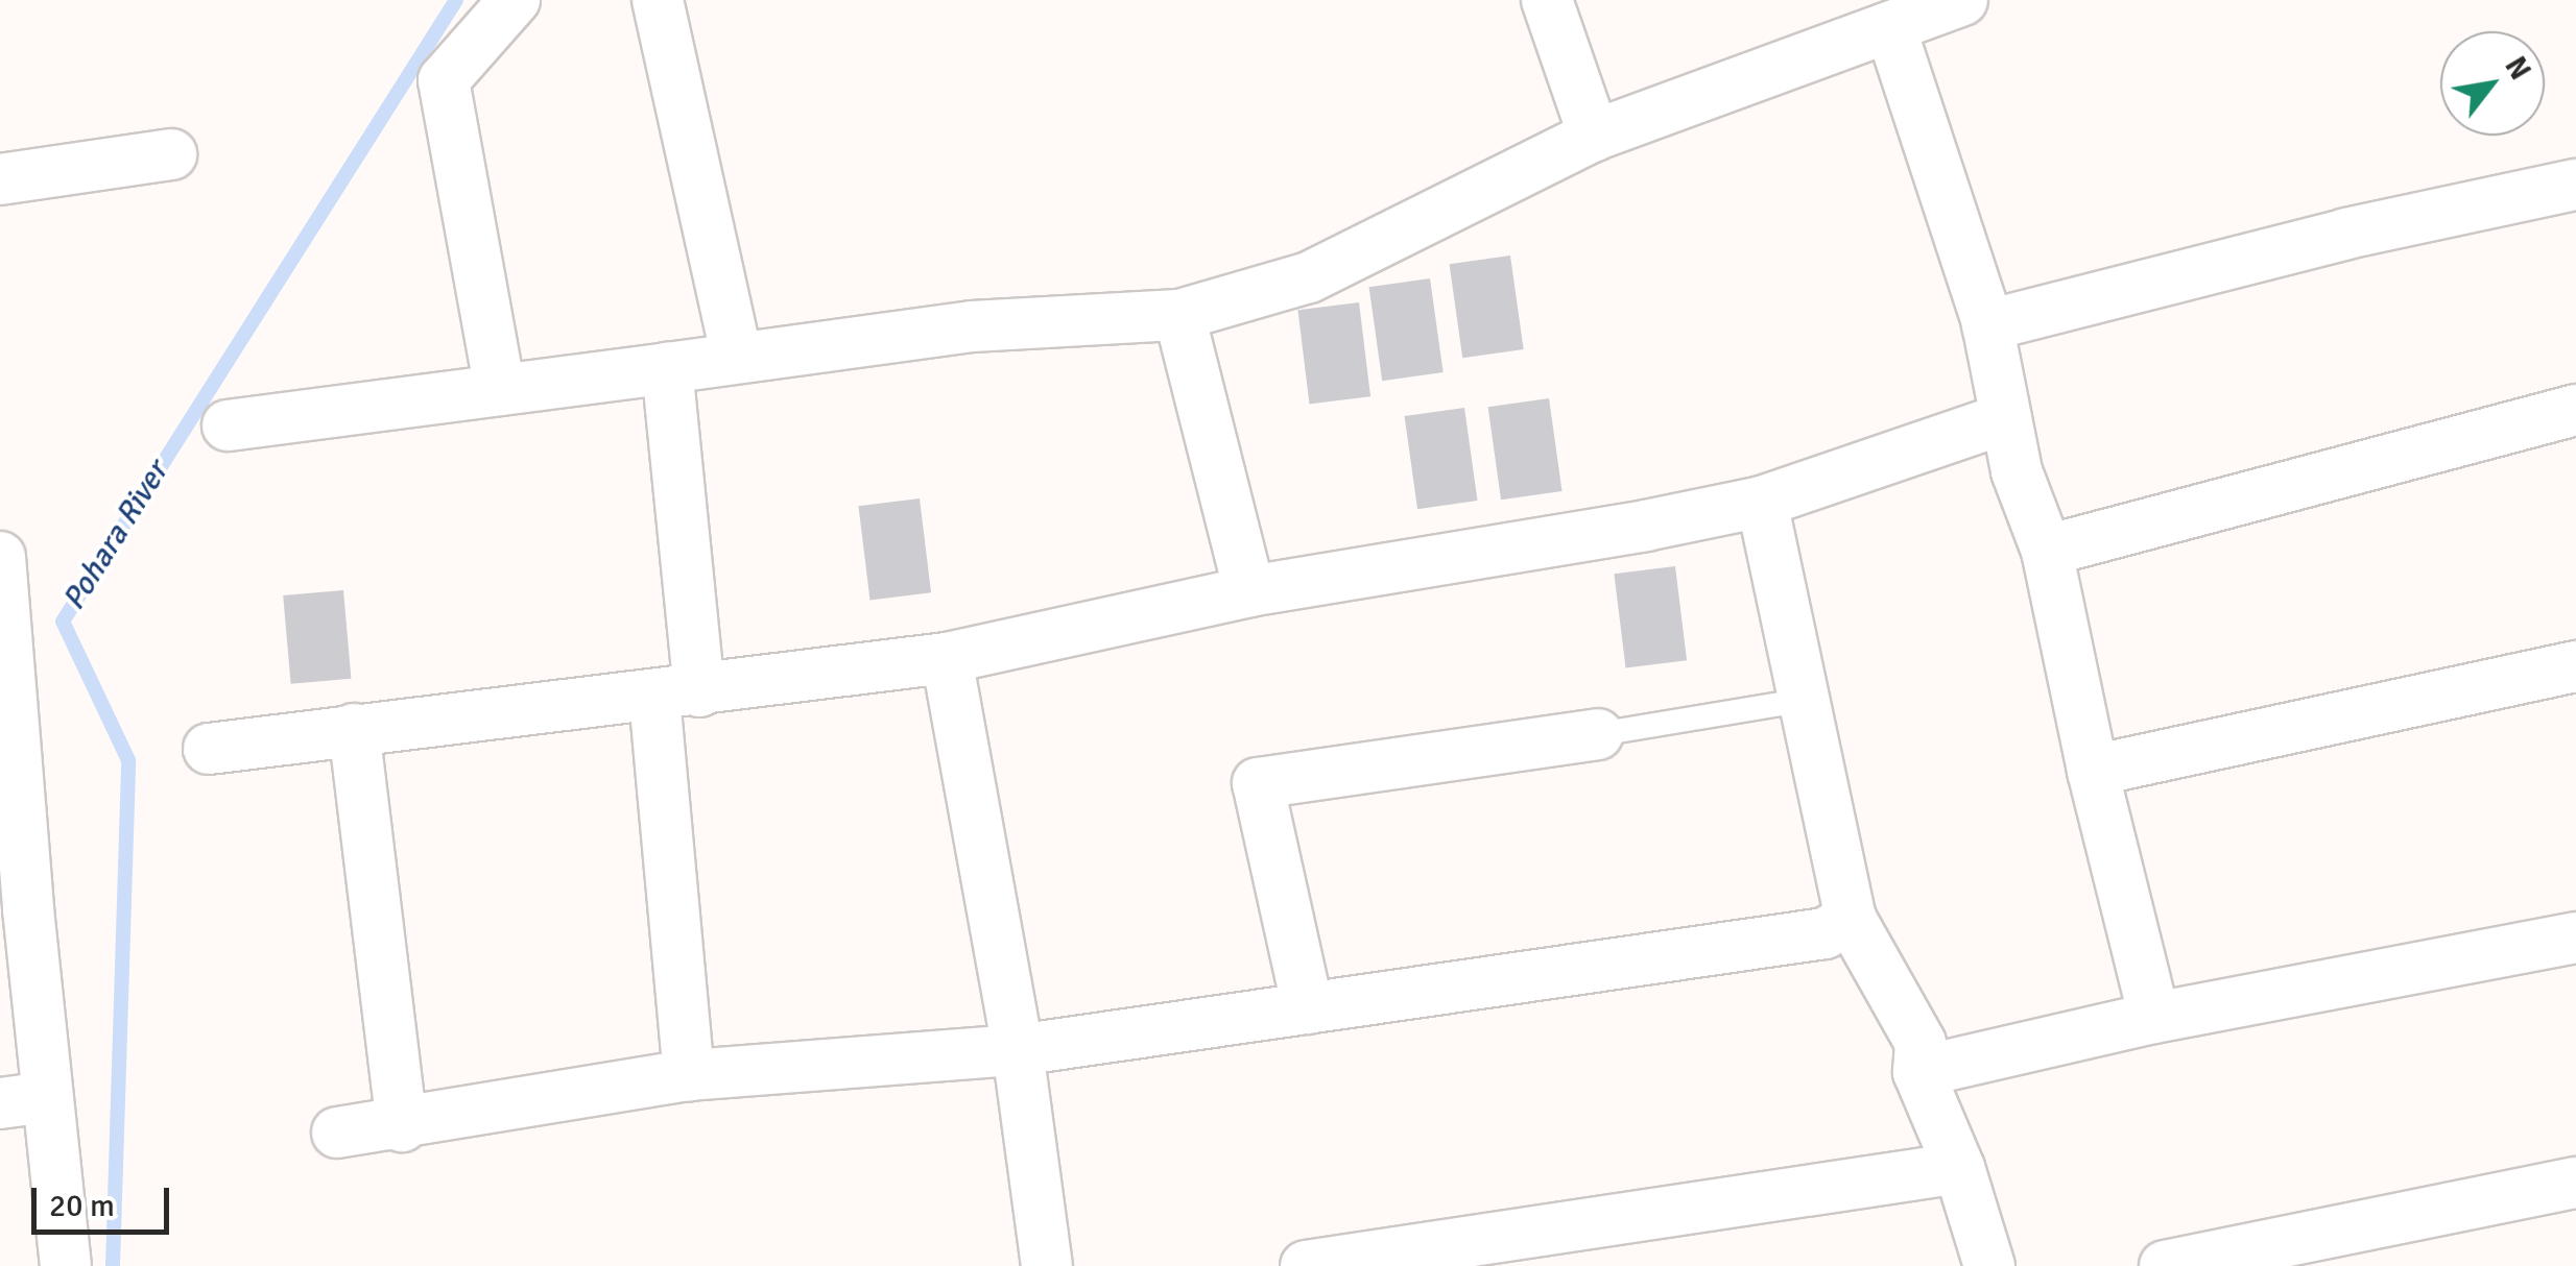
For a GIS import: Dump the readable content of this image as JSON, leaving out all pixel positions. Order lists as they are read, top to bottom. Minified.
{"water":["Pohara River"],"scale_bar":"20 m","north":"top right"}
